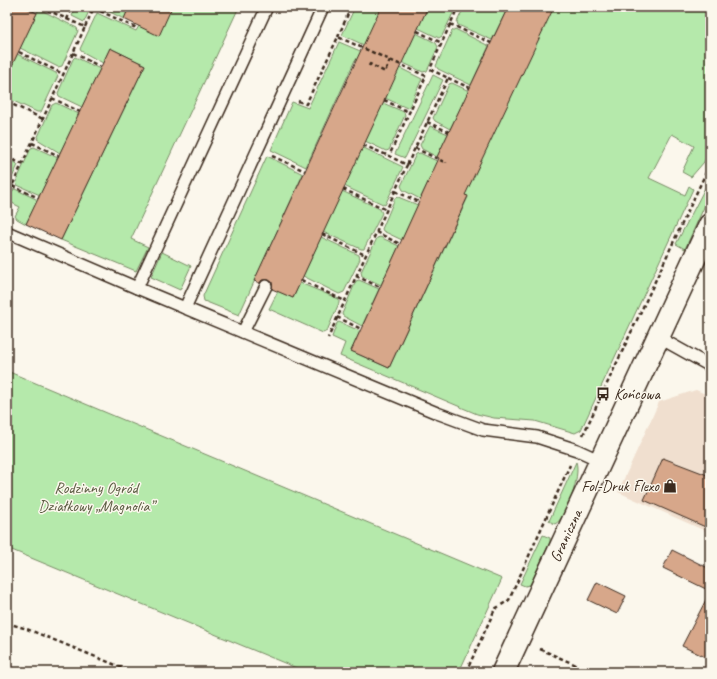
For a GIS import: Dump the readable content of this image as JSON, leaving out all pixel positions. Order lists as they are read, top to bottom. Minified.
{"streets":{"street":["Graniczna"]},"parks":["Rodzinny Ogród Działkowy „Magnolia”"],"places":{"bus stop":["Końcowa"],"shop":["Fol-Druk Flexo"]}}
